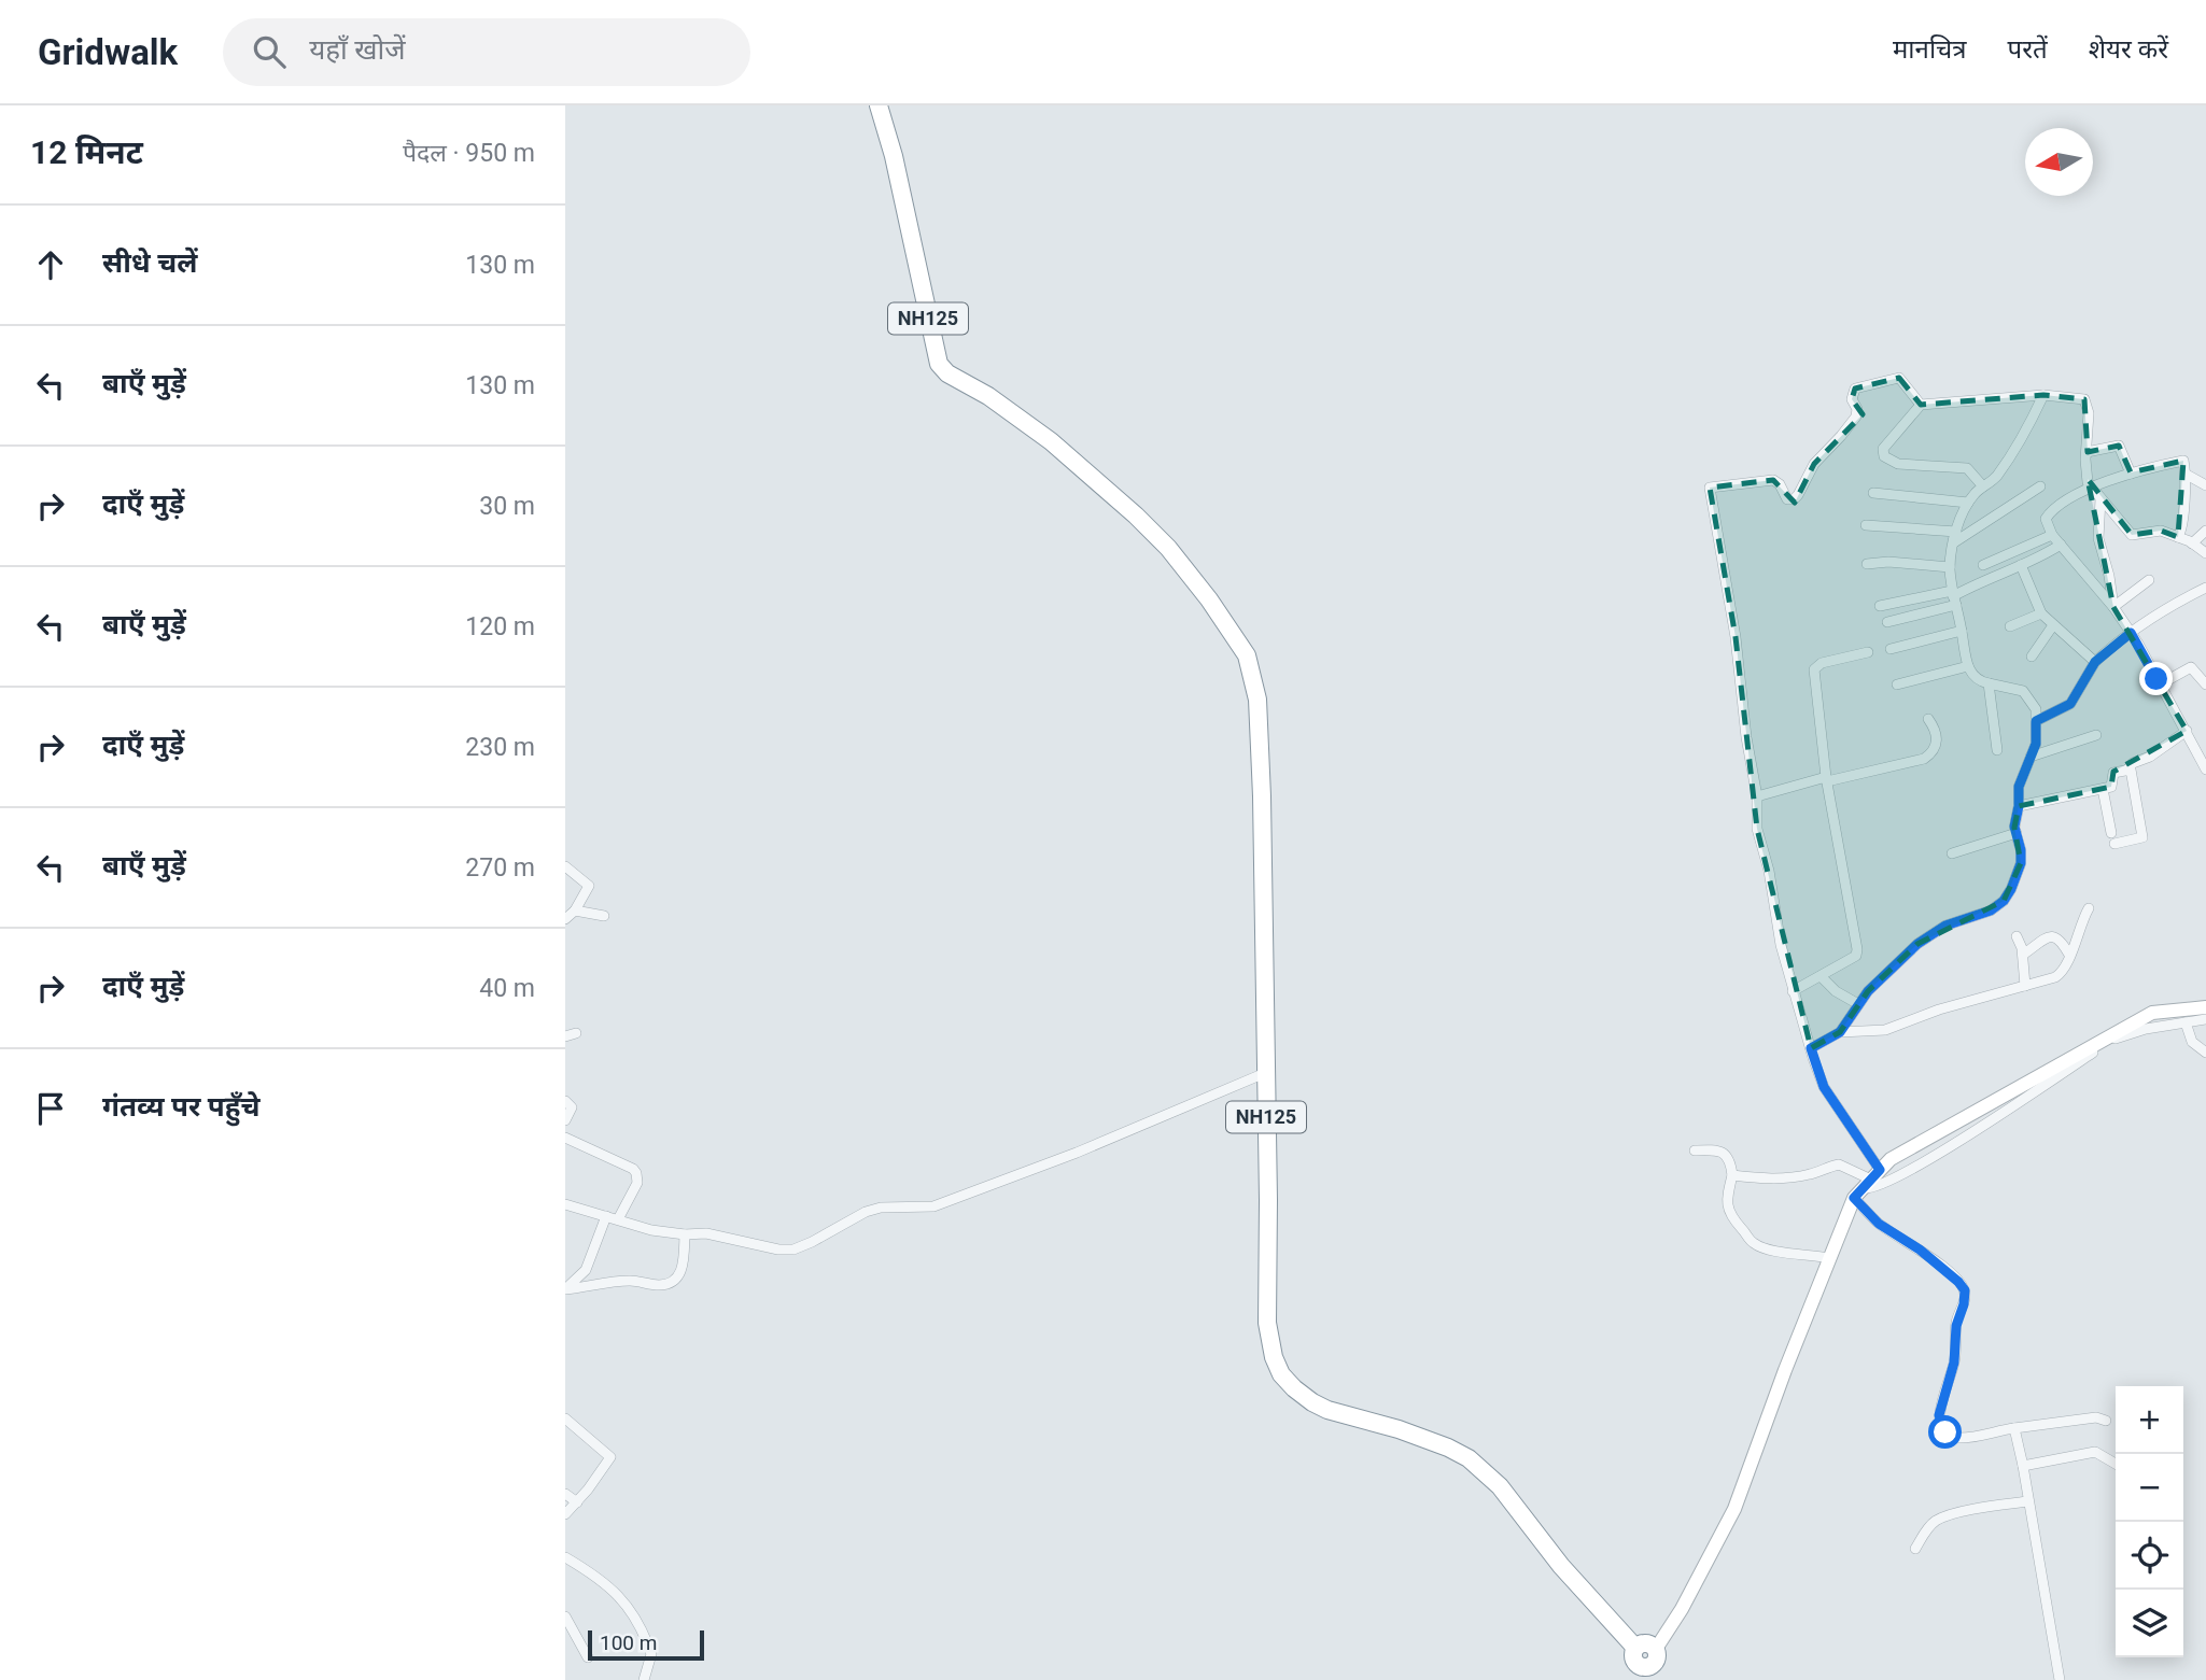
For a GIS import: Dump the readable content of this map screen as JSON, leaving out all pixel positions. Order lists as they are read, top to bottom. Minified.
{"streets":{"highway":["NH125"]},"scale_bar":"100 m","north":"left","page":{"header":"Gridwalk","search":"यहाँ खोजें","nav":["मानचित्र","परतें","शेयर करें"],"heading":["12 मिनट","पैदल · 950 m"],"list":[["सीधे चलें","130 m"],["बाएँ मुड़ें","130 m"],["दाएँ मुड़ें","30 m"],["बाएँ मुड़ें","120 m"],["दाएँ मुड़ें","230 m"],["बाएँ मुड़ें","270 m"],["दाएँ मुड़ें","40 m"],"गंतव्य पर पहुँचे"],"map_buttons":["+","−"],"scale":"100 m"}}
